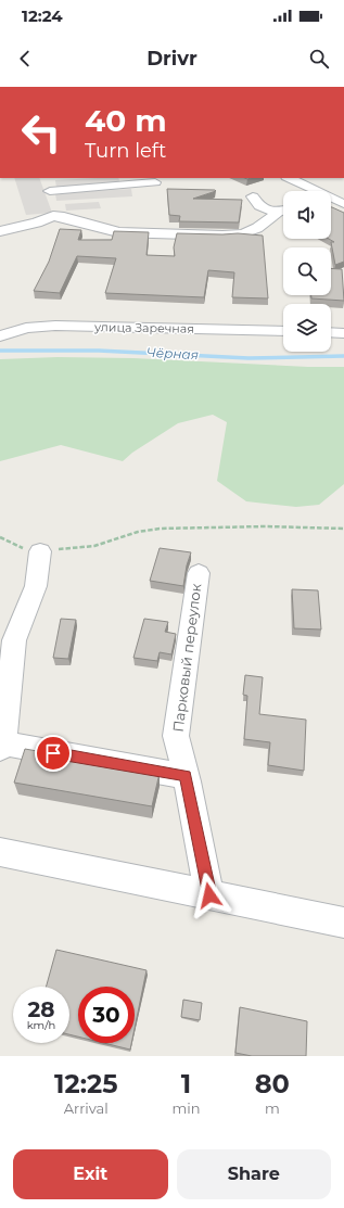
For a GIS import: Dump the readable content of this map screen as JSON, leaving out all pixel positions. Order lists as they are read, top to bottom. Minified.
{"streets":{"street":["улица Заречная","Парковый переулок"]},"water":["Чёрная"],"page":{"status":"12:24","header":"Drivr","turn":["40 m","Turn left"],"speed":"28 km/h","limit":"30","eta":["12:25","Arrival","1","min","80","m"],"buttons":["Exit","Share"]}}
